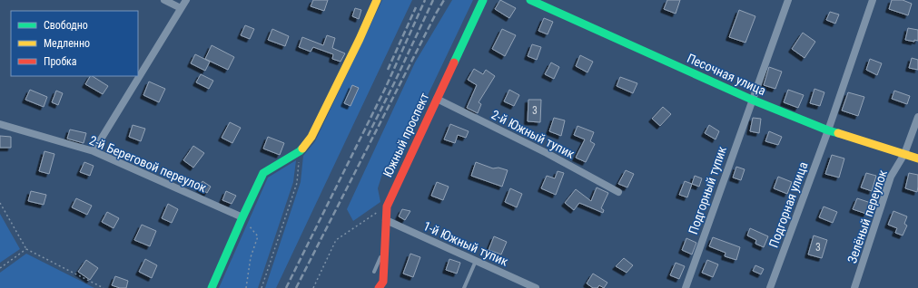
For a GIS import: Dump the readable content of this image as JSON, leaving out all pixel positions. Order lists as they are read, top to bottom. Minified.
{"streets":{"street":["Песочная улица","2-й Южный тупик","Южный проспект","2-й Береговой переулок","Подгорный тупик","Подгорная улица","Зелёный переулок","1-й Южный тупик"]},"crossings":[["Песочная улица","Подгорный тупик"],["Песочная улица","Подгорная улица"],["Песочная улица","Зелёный переулок"],["2-й Южный тупик","Южный проспект"],["Южный проспект","1-й Южный тупик"]],"house_numbers":["3","3"],"legend":["Свободно","Медленно","Пробка"]}
